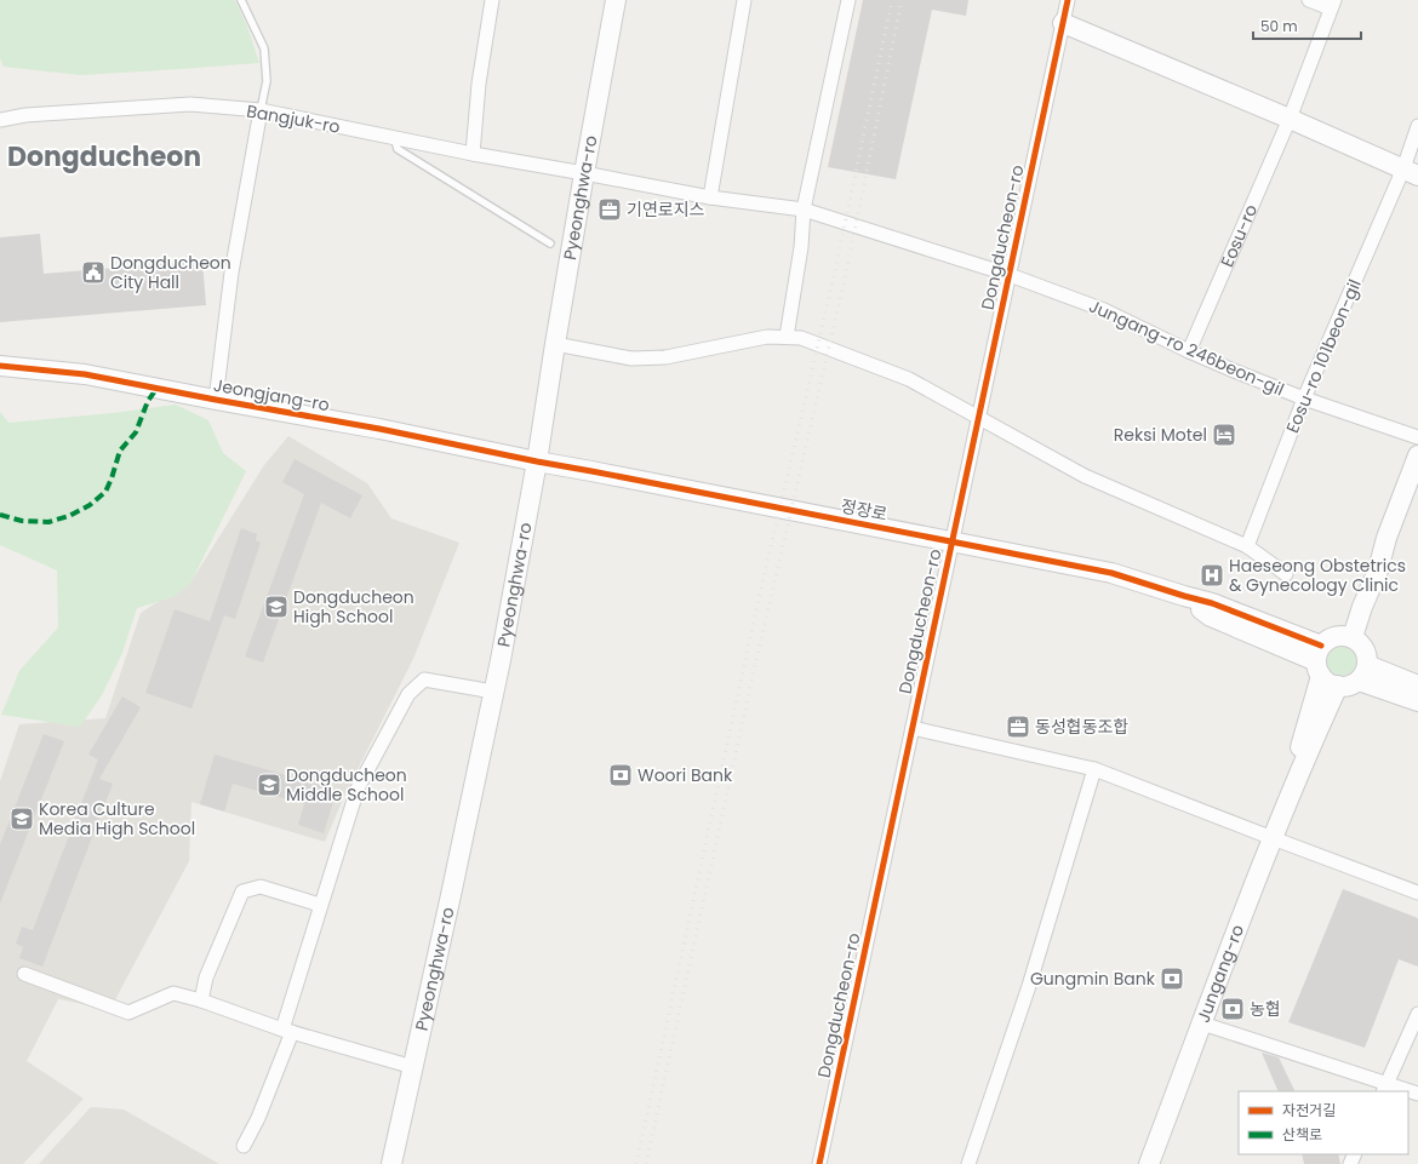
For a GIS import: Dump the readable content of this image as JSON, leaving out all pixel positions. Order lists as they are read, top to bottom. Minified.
{"streets":{"street":["Bangjuk-ro","Pyeonghwa-ro","Eosu-ro","Dongducheon-ro","Jungang-ro 246beon-gil","Eosu-ro 101beon-gil","Jeongjang-ro","정장로","Jungang-ro"]},"crossings":[["Bangjuk-ro","Pyeonghwa-ro"],["Bangjuk-ro","Dongducheon-ro"],["Pyeonghwa-ro","Jeongjang-ro"],["Pyeonghwa-ro","정장로"],["Eosu-ro","Jungang-ro 246beon-gil"],["Dongducheon-ro","Jungang-ro 246beon-gil"],["Dongducheon-ro","정장로"],["Jungang-ro 246beon-gil","Eosu-ro 101beon-gil"],["Jeongjang-ro","정장로"],["정장로","Jungang-ro"]],"districts":["Dongducheon"],"places":{"office":["기연로지스","동성협동조합"],"public building":["Dongducheon City Hall"],"hotel":["Reksi Motel"],"hospital":["Haeseong Obstetrics & Gynecology Clinic"],"school or university":["Dongducheon High School","Dongducheon Middle School","Korea Culture Media High School"],"bank":["Woori Bank","Gungmin Bank","농협"]},"legend":["자전거길","산책로"],"scale_bar":"50 m"}
